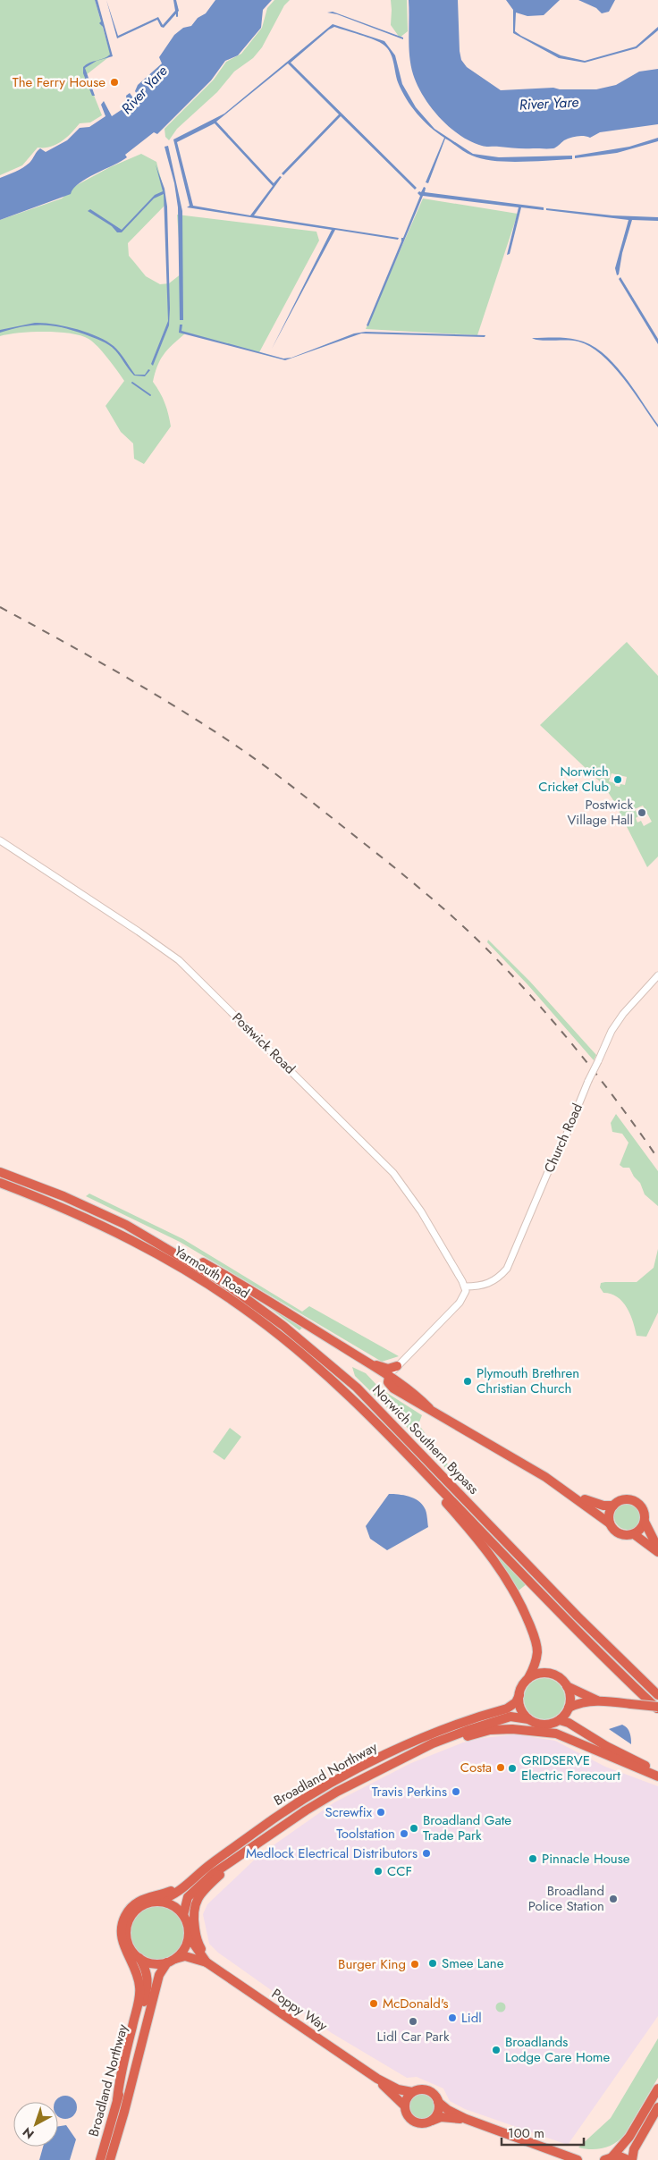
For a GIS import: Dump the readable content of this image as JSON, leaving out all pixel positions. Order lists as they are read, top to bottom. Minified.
{"streets":{"highway":["Yarmouth Road","Norwich Southern Bypass","Broadland Northway","Poppy Way"],"street":["Postwick Road","Church Road"]},"crossings":[["Postwick Road","Church Road"],["Yarmouth Road","Norwich Southern Bypass"],["Broadland Northway","Poppy Way"]],"water":["River Yare"],"places":["The Ferry House","Norwich Cricket Club","Postwick Village Hall","Plymouth Brethren Christian Church","Costa","GRIDSERVE Electric Forecourt","Travis Perkins","Screwfix","Broadland Gate Trade Park","Toolstation","Medlock Electrical Distributors","Pinnacle House","CCF","Broadland Police Station","Smee Lane","Burger King","McDonald's","Lidl","Lidl Car Park","Broadlands Lodge Care Home"],"scale_bar":"100 m","north":"bottom left"}
